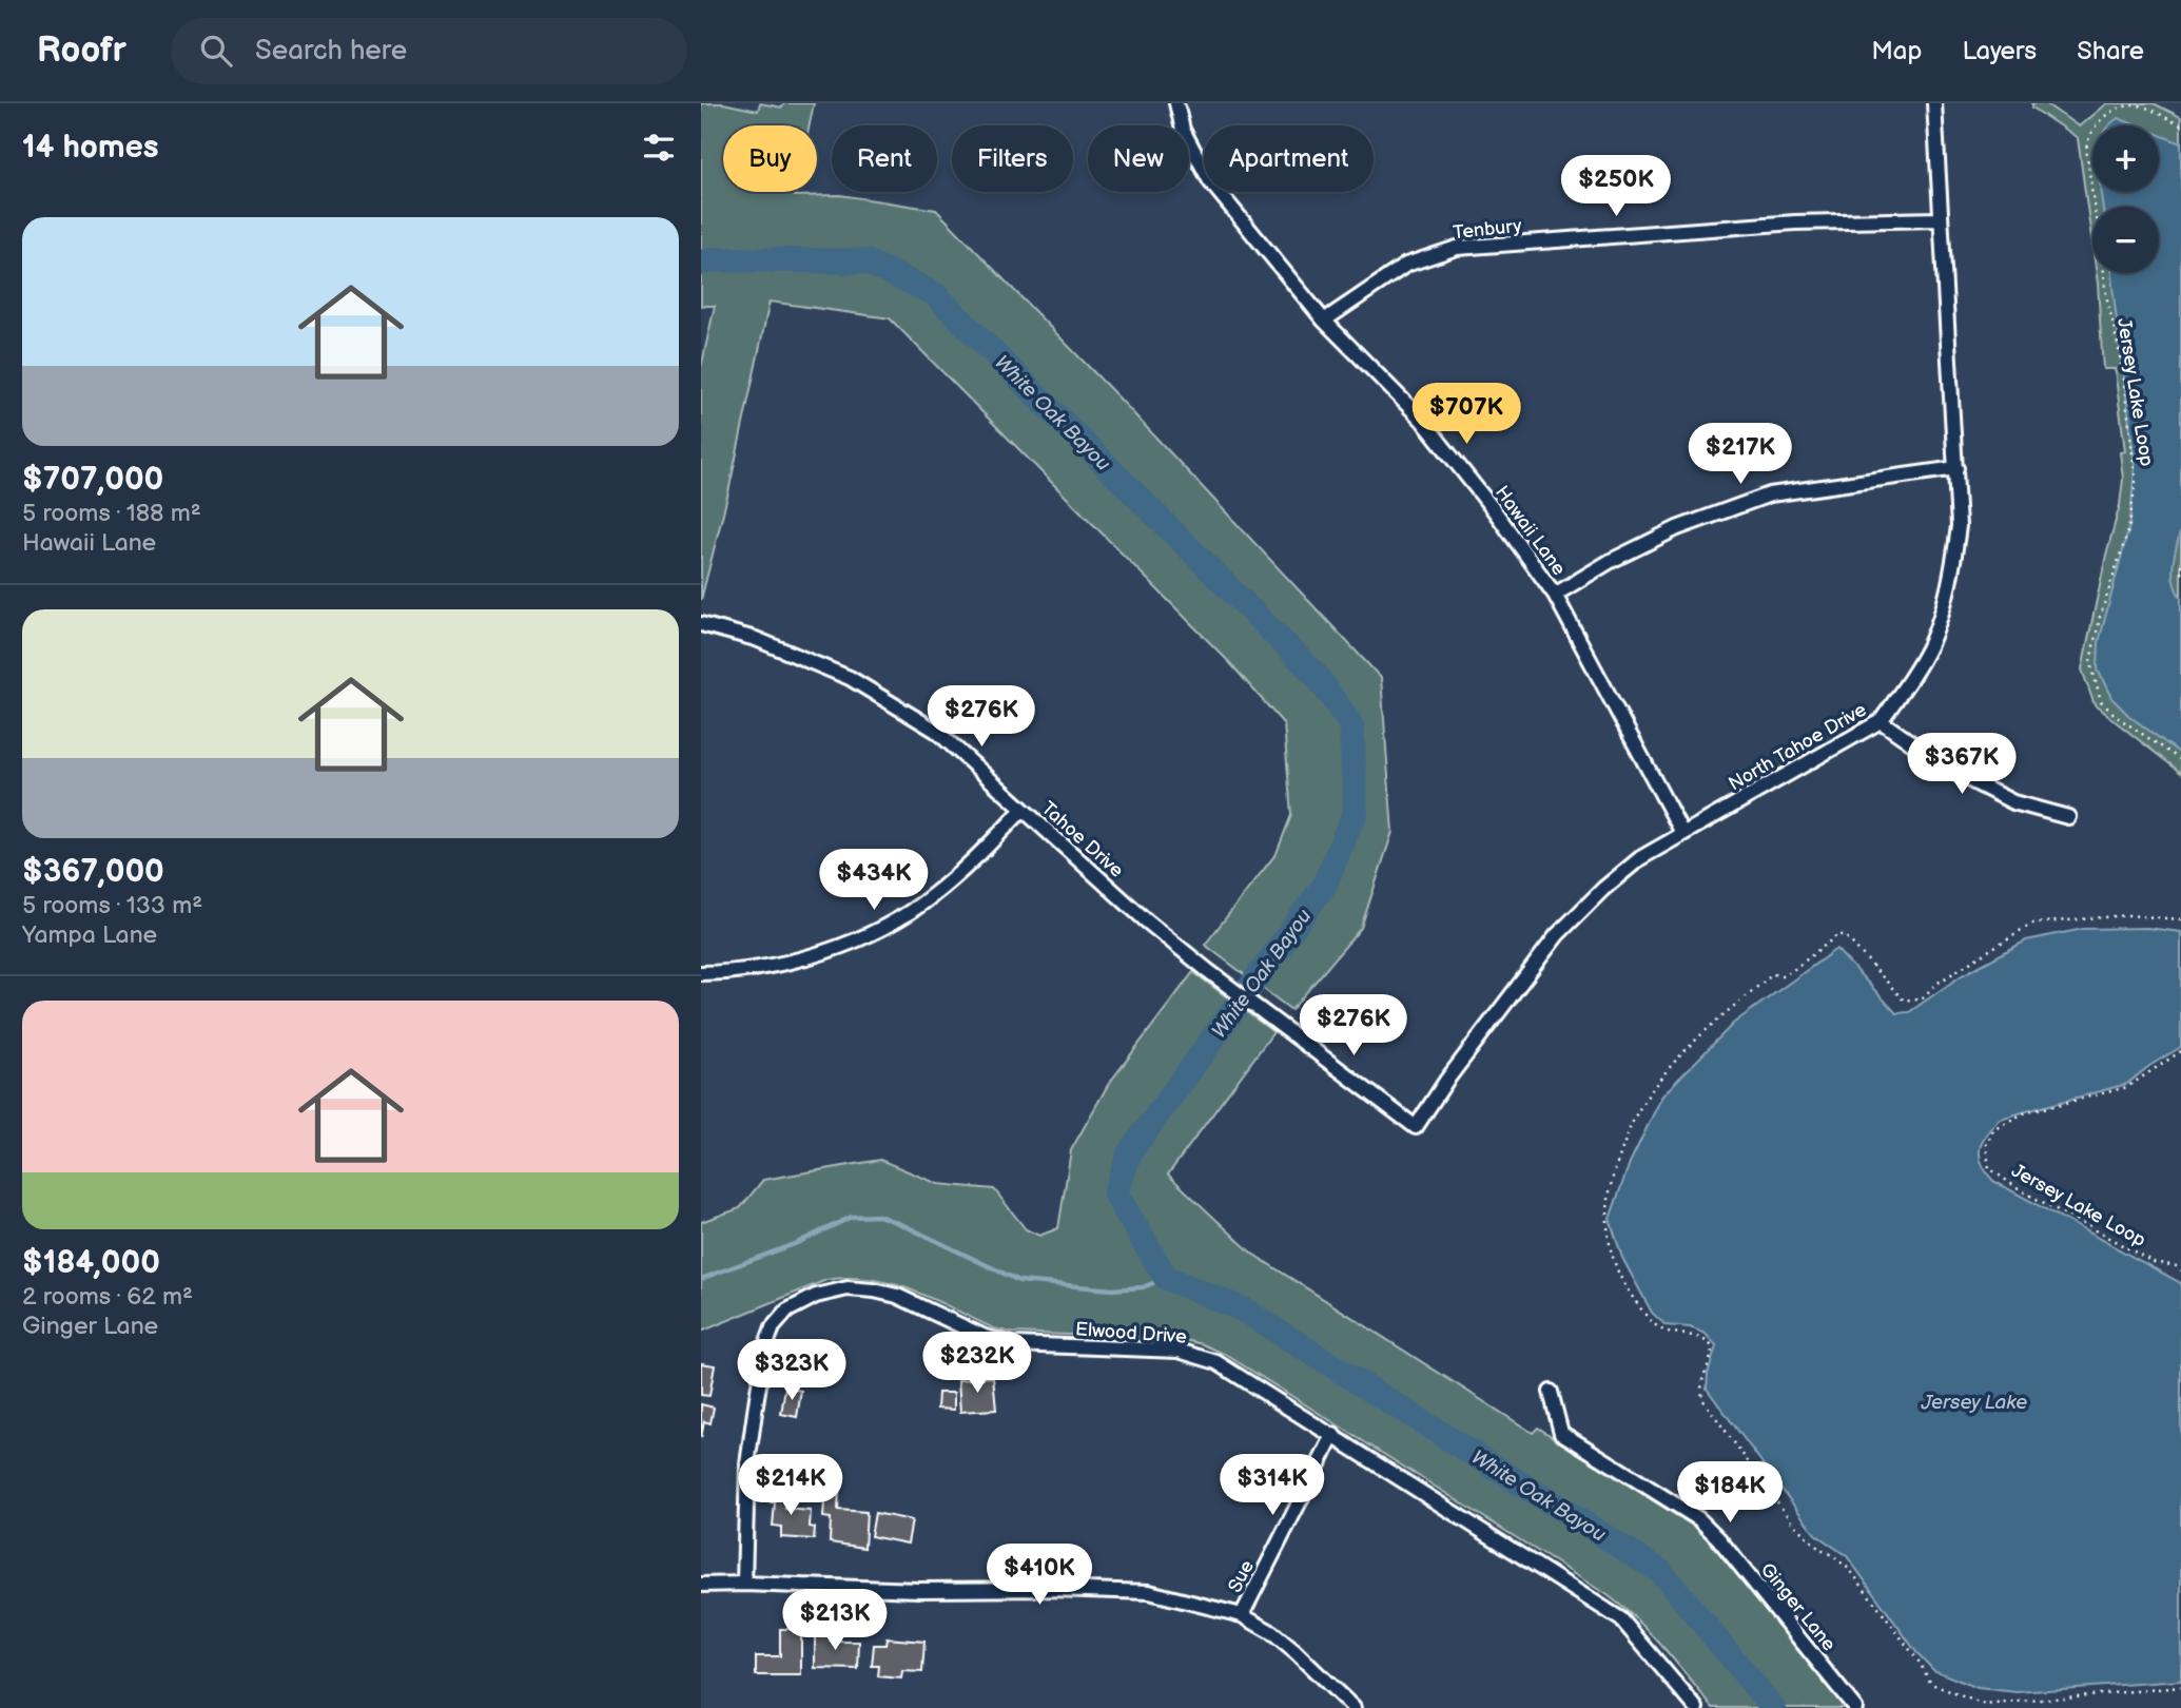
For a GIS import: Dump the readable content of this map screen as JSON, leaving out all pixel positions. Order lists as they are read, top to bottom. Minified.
{"streets":{"street":["Tenbury","Hawaii Lane","North Tahoe Drive","Tahoe Drive","Elwood Drive","Sue","Ginger Lane"],"path":["Jersey Lake Loop"]},"crossings":[["Tenbury","Hawaii Lane"],["Tenbury","North Tahoe Drive"],["Hawaii Lane","North Tahoe Drive"],["North Tahoe Drive","Tahoe Drive"],["Elwood Drive","Sue"]],"water":["White Oak Bayou","Jersey Lake"],"page":{"header":"Roofr","search":"Search here","nav":["Map","Layers","Share"],"heading":"14 homes","map_buttons":["+","−"],"chip":["Buy","Rent","Filters","New","Apartment"],"price":["$250K","$707K","$217K","$276K","$367K","$434K","$276K","$232K","$323K","$214K","$314K","$184K","$410K","$213K"],"list":[{"name":"$707,000","note":"5 rooms · 188 m² · Hawaii Lane"},{"name":"$367,000","note":"5 rooms · 133 m² · Yampa Lane"},{"name":"$184,000","note":"2 rooms · 62 m² · Ginger Lane"}]}}
